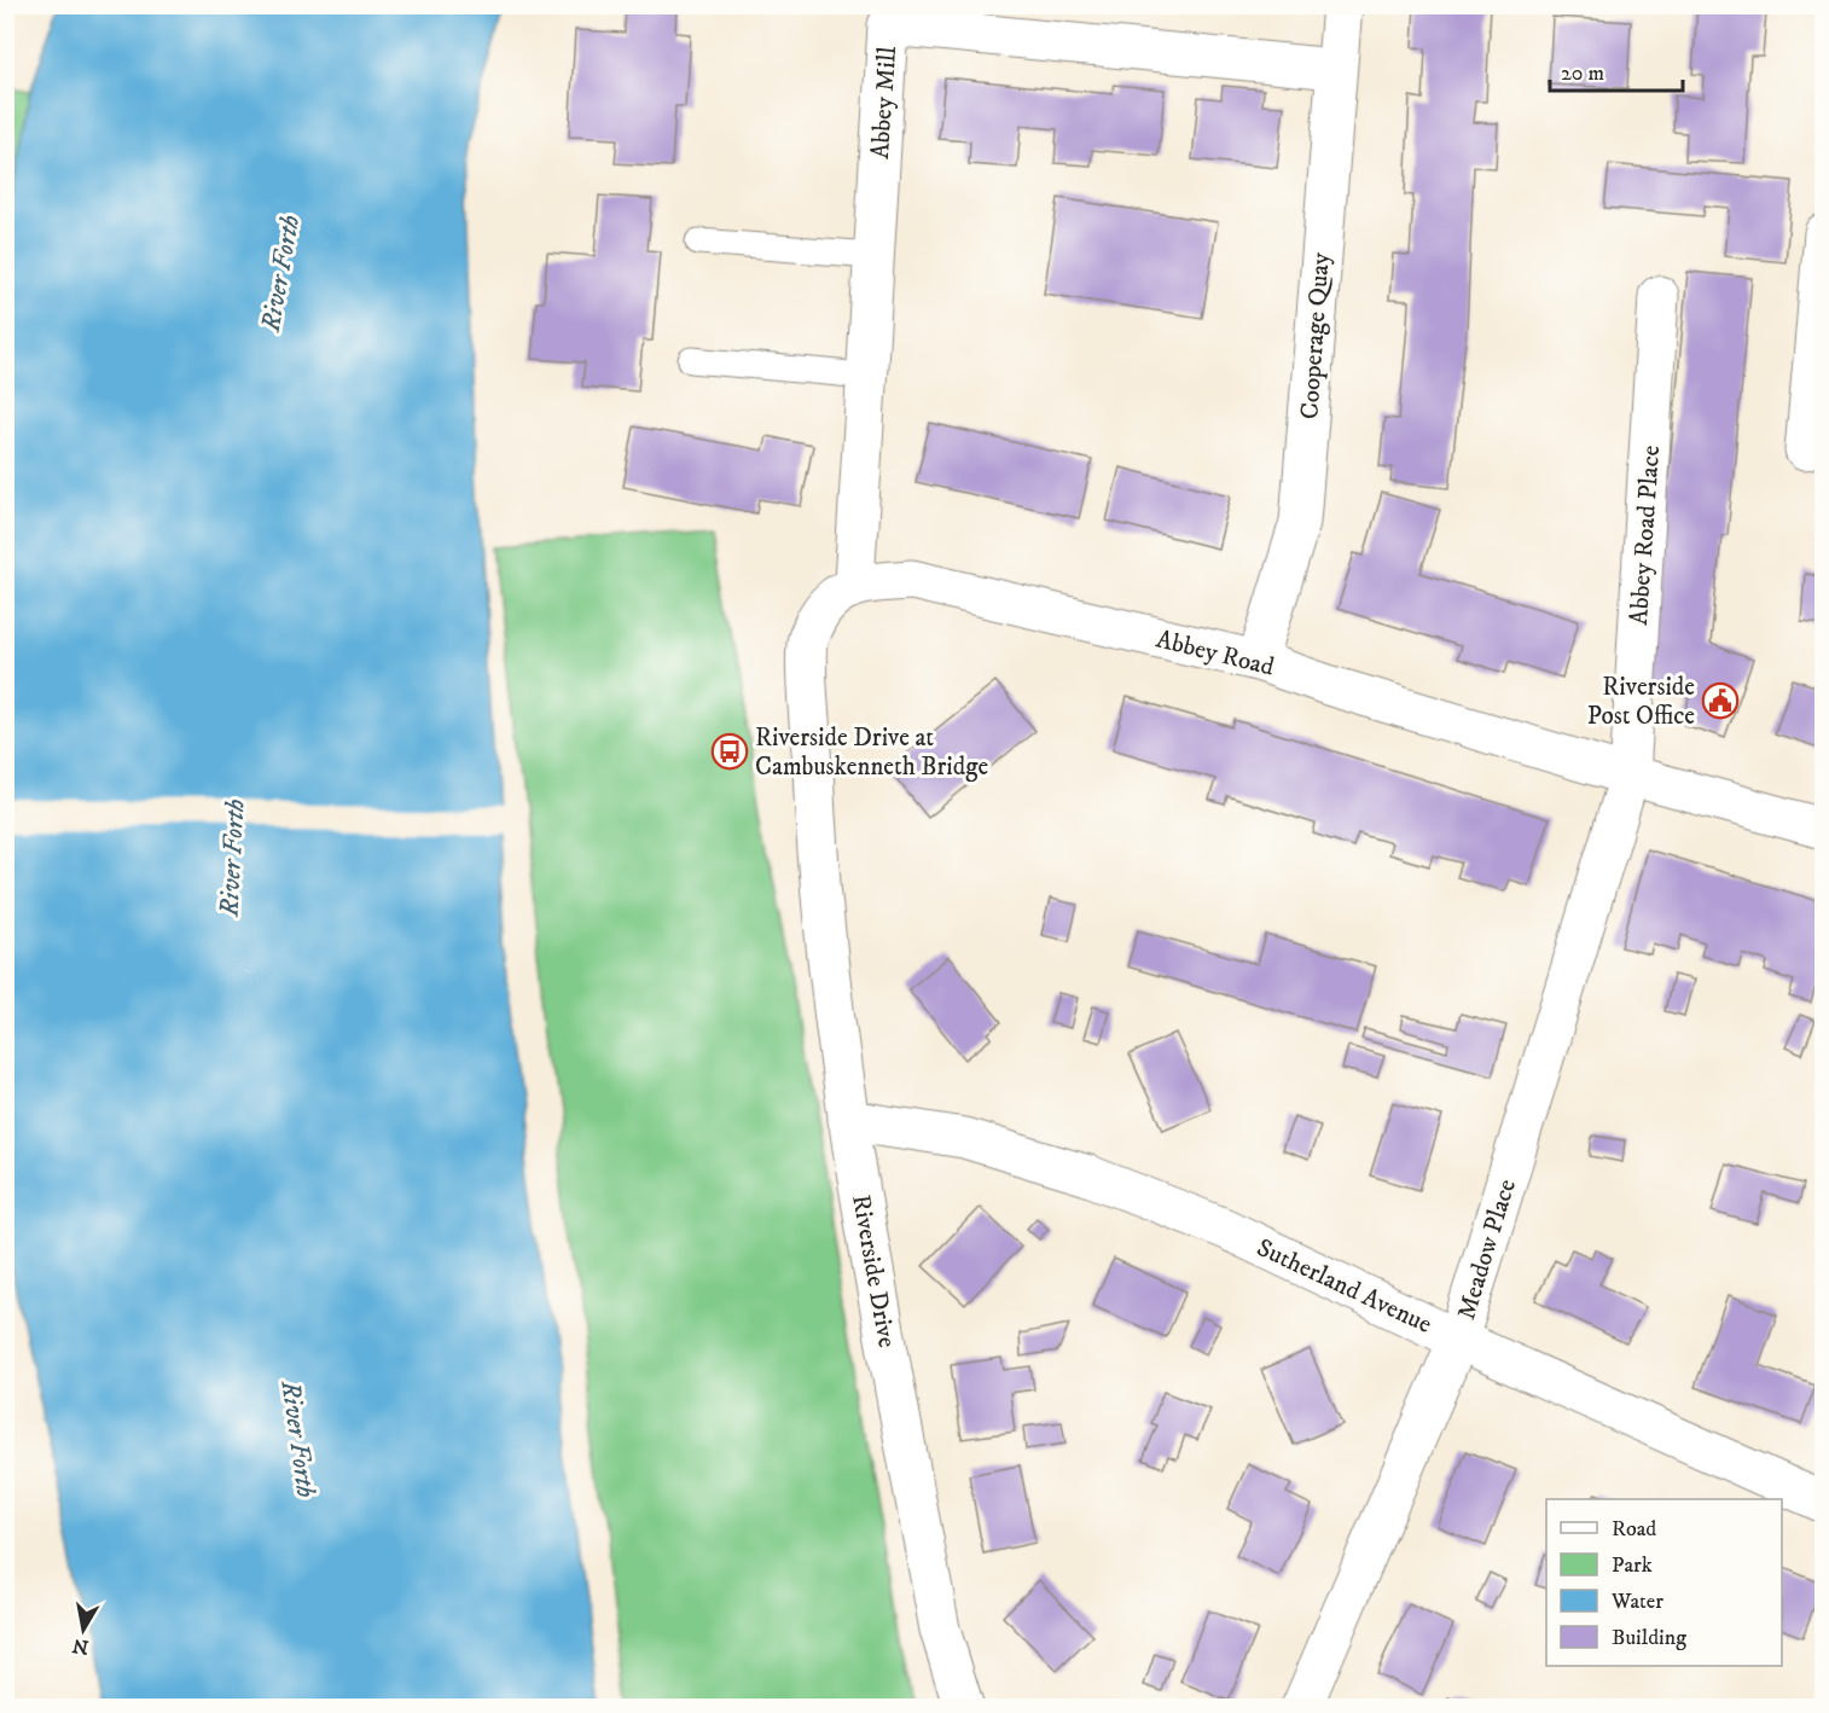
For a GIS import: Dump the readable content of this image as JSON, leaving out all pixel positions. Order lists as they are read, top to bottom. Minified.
{"streets":{"street":["Abbey Mill","Cooperage Quay","Abbey Road Place","Abbey Road","Meadow Place","Riverside Drive","Sutherland Avenue"]},"crossings":[["Abbey Mill","Cooperage Quay"],["Abbey Mill","Abbey Road"],["Abbey Mill","Riverside Drive"],["Cooperage Quay","Abbey Road"],["Abbey Road Place","Abbey Road"],["Abbey Road Place","Meadow Place"],["Abbey Road","Meadow Place"],["Abbey Road","Riverside Drive"],["Meadow Place","Sutherland Avenue"],["Riverside Drive","Sutherland Avenue"]],"water":["River Forth"],"places":{"public building":["Riverside Post Office"],"bus stop":["Riverside Drive at Cambuskenneth Bridge"]},"legend":["Road","Park","Water","Building"],"scale_bar":"20 m","north":"bottom"}
